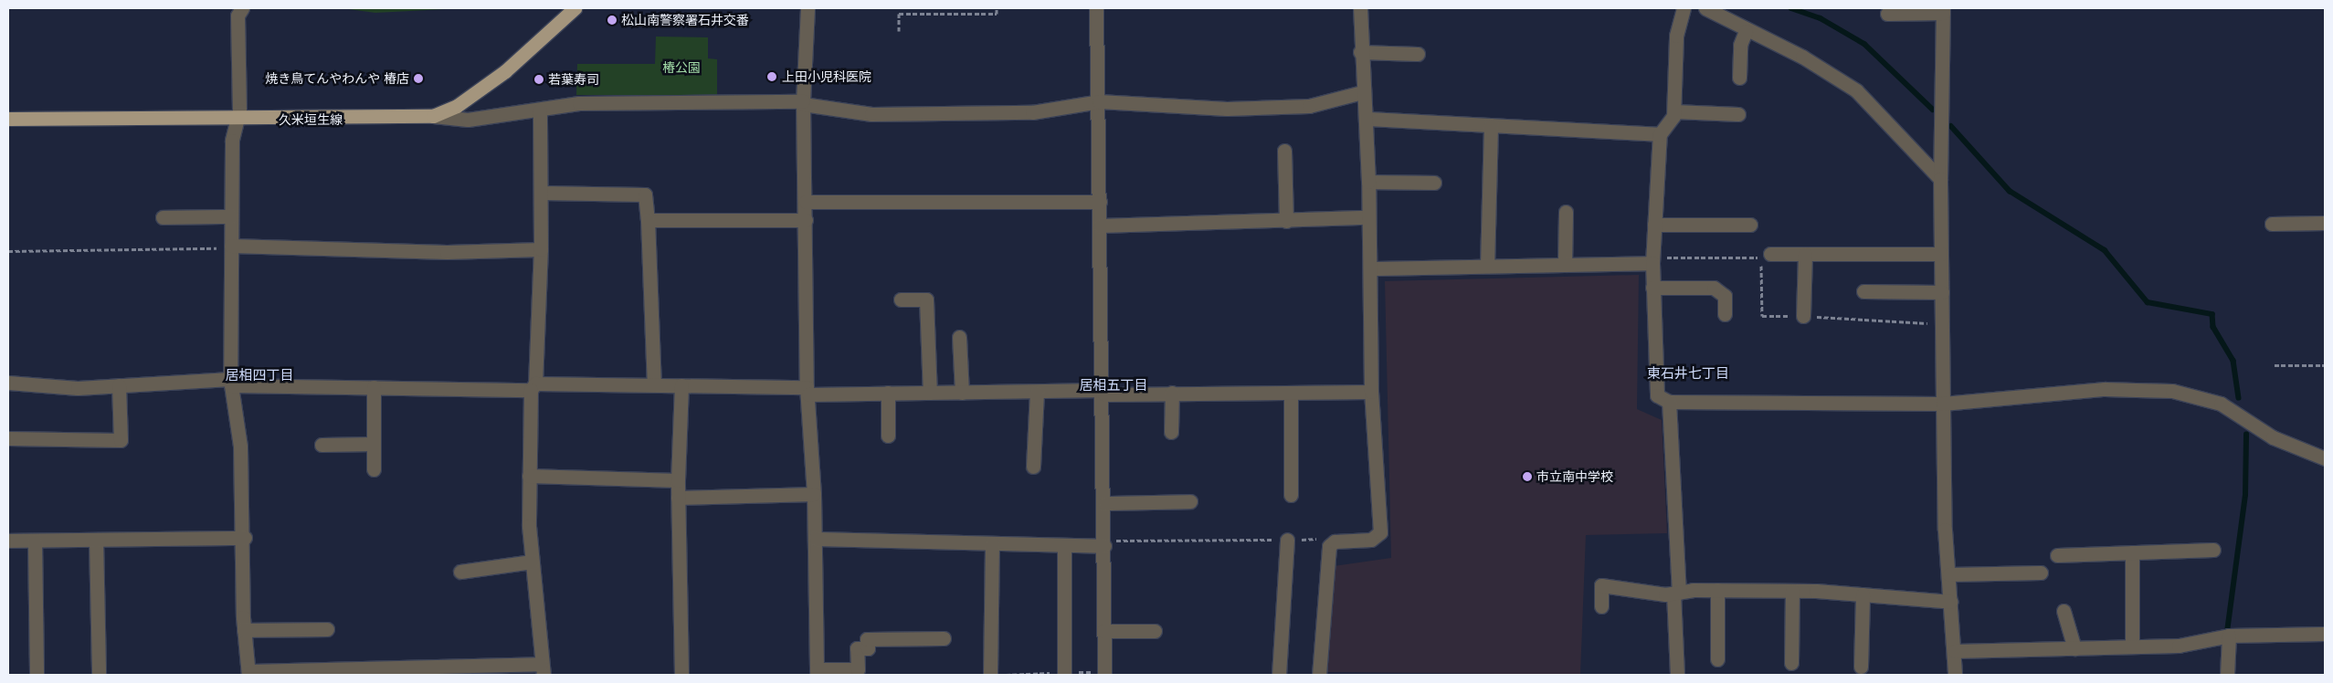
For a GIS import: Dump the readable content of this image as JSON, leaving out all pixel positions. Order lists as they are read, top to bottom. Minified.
{"streets":{"main road":["久米垣生線"]},"districts":["東石井七丁目","居相四丁目","居相五丁目"],"parks":["椿公園"],"places":["松山南警察署石井交番","上田小児科医院","焼き鳥てんやわんや 椿店","若葉寿司","市立南中学校"]}
